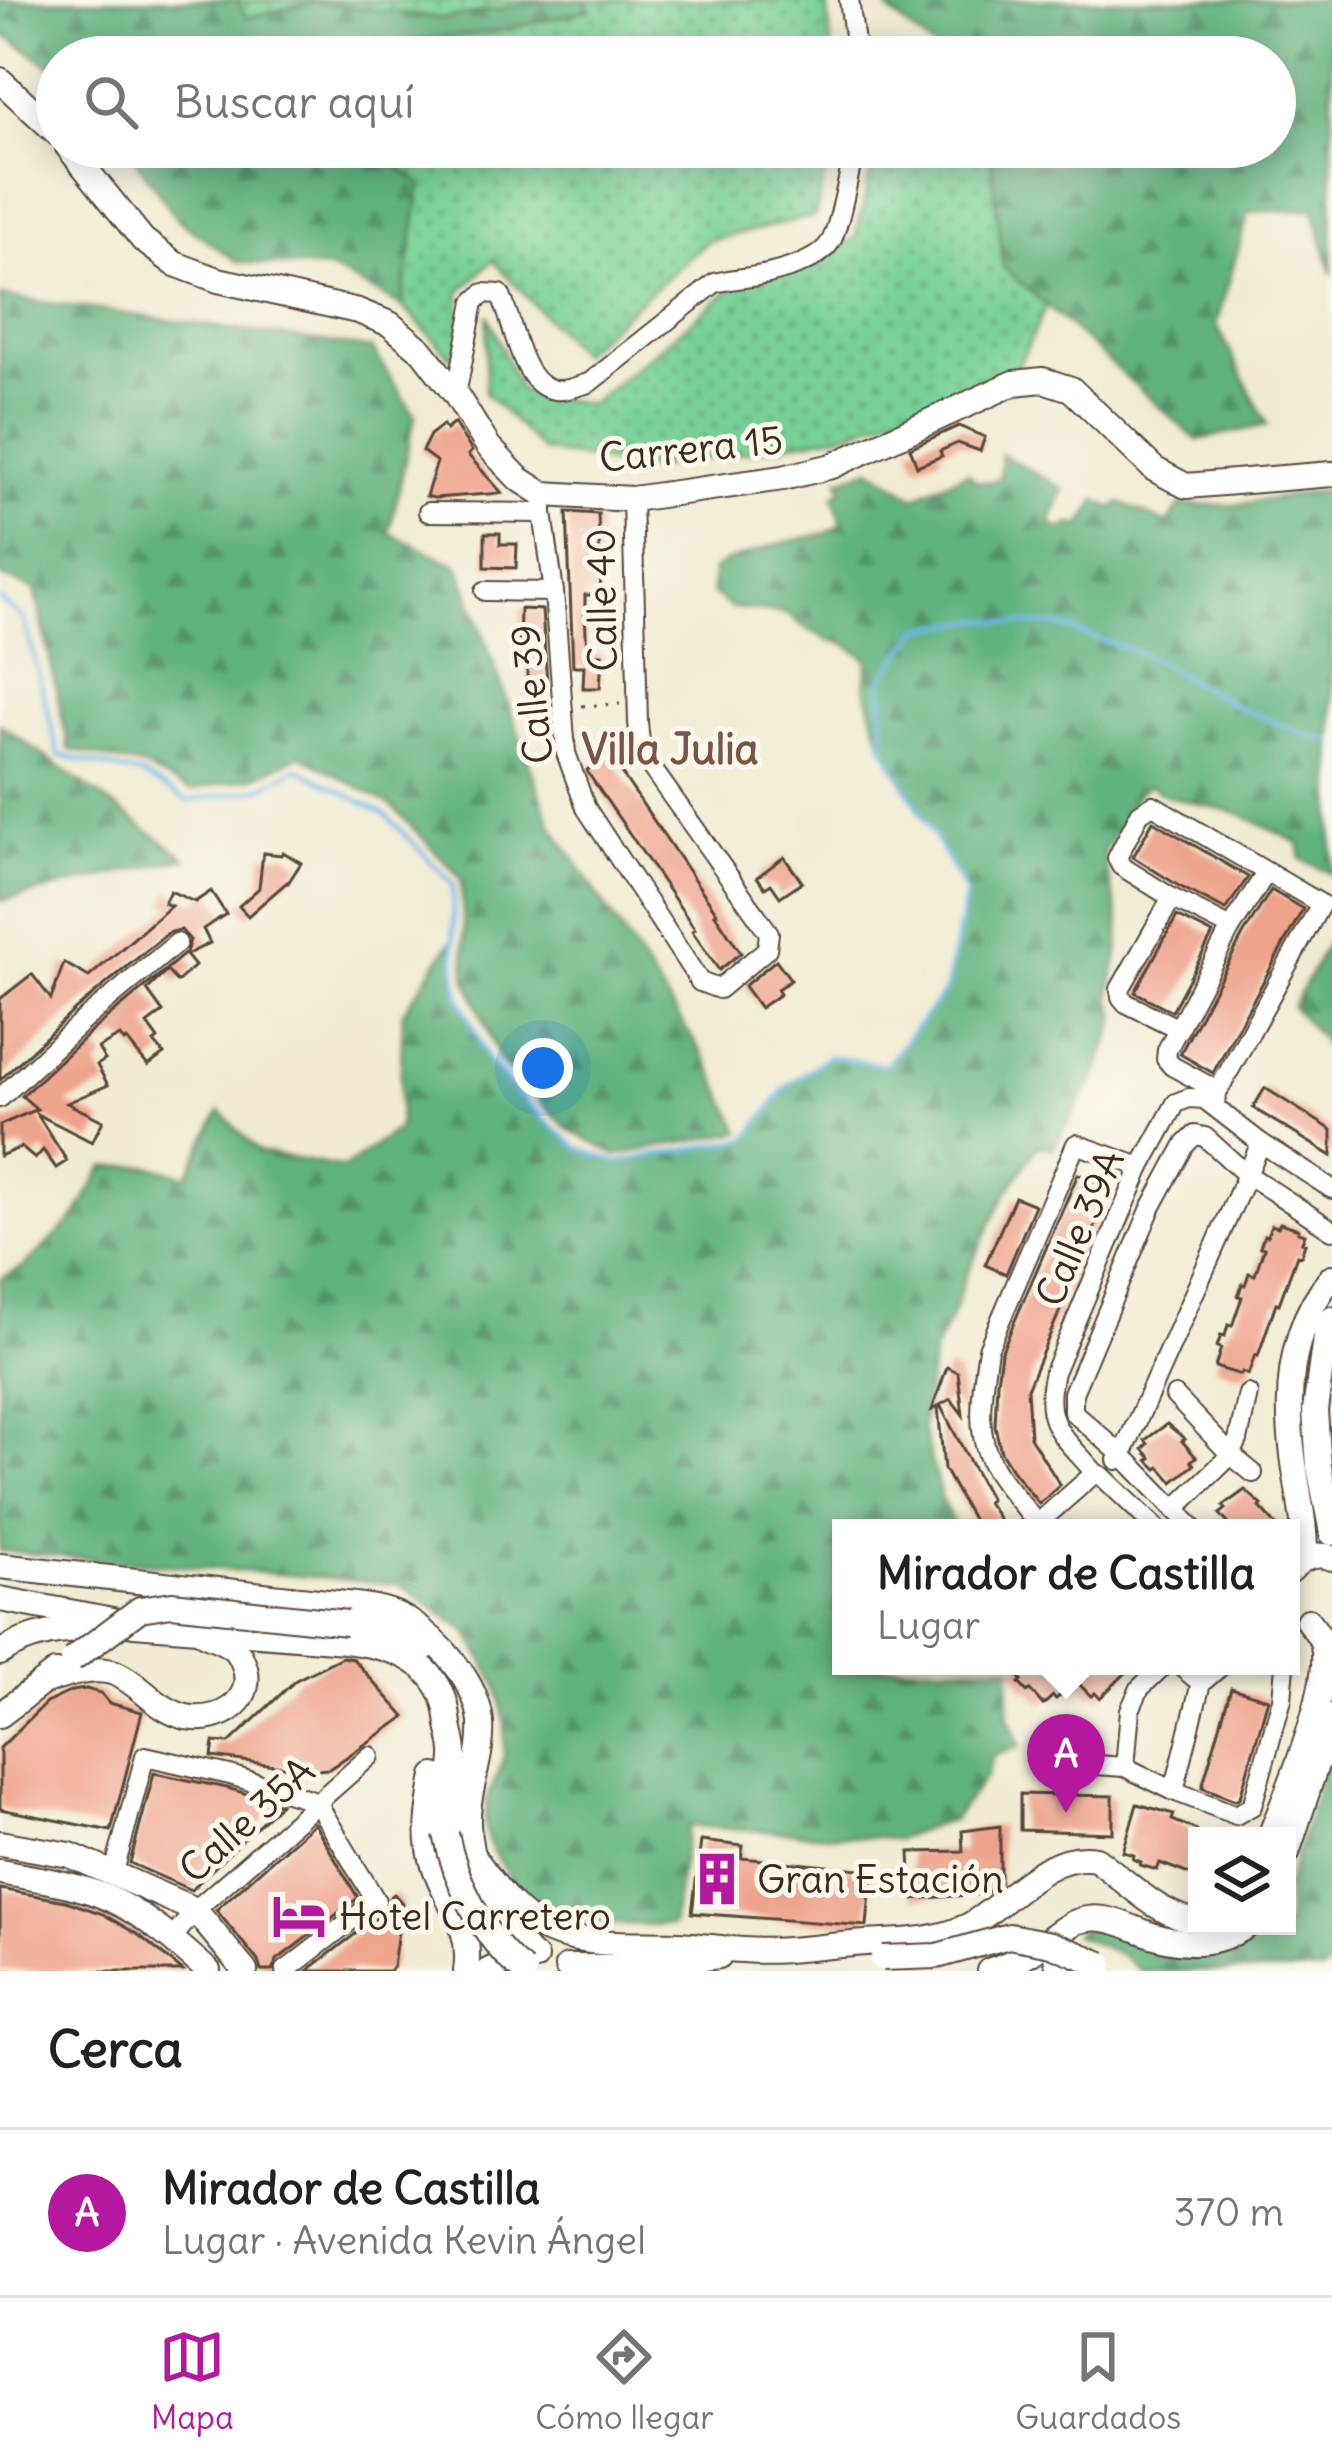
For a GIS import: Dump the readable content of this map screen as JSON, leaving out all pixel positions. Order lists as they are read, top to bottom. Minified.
{"streets":{"main road":["Carrera 15"],"street":["Calle 40","Calle 39","Calle 39A","Calle 35A"]},"crossings":[["Carrera 15","Calle 40"],["Carrera 15","Calle 39"],["Calle 40","Calle 39"]],"districts":["Villa Julia"],"places":{"building":["Gran Estación"],"hotel":["Hotel Carretero"]},"page":{"search":"Buscar aquí","popup":["Mirador de Castilla","Lugar"],"pins":"A","heading":"Cerca","list":[{"mark":"A","name":"Mirador de Castilla","note":"Lugar · Avenida Kevin Ángel","value":"370 m"}],"nav":["Mapa","Cómo llegar","Guardados"]}}
